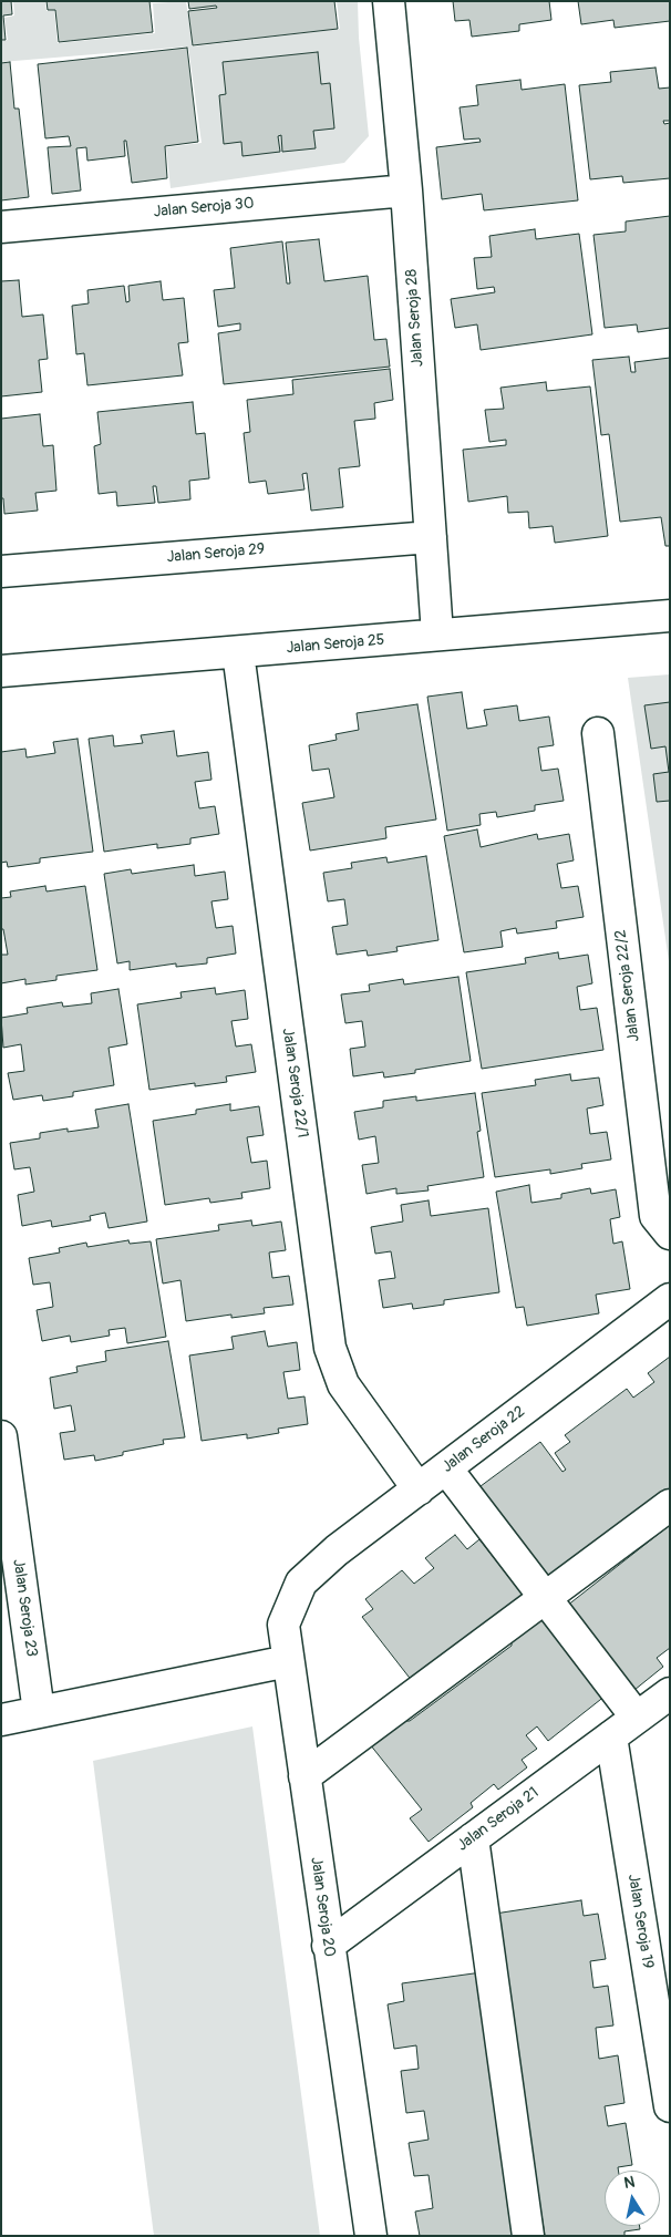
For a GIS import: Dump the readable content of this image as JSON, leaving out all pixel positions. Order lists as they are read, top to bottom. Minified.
{"streets":{"street":["Jalan Seroja 30","Jalan Seroja 28","Jalan Seroja 29","Jalan Seroja 25","Jalan Seroja 22/2","Jalan Seroja 22/1","Jalan Seroja 22","Jalan Seroja 23","Jalan Seroja 21","Jalan Seroja 20","Jalan Seroja 19"]},"crossings":[["Jalan Seroja 30","Jalan Seroja 28"],["Jalan Seroja 28","Jalan Seroja 29"],["Jalan Seroja 28","Jalan Seroja 25"],["Jalan Seroja 25","Jalan Seroja 22/1"],["Jalan Seroja 22/1","Jalan Seroja 22"],["Jalan Seroja 22","Jalan Seroja 20"],["Jalan Seroja 21","Jalan Seroja 20"],["Jalan Seroja 21","Jalan Seroja 19"]],"north":"top"}
